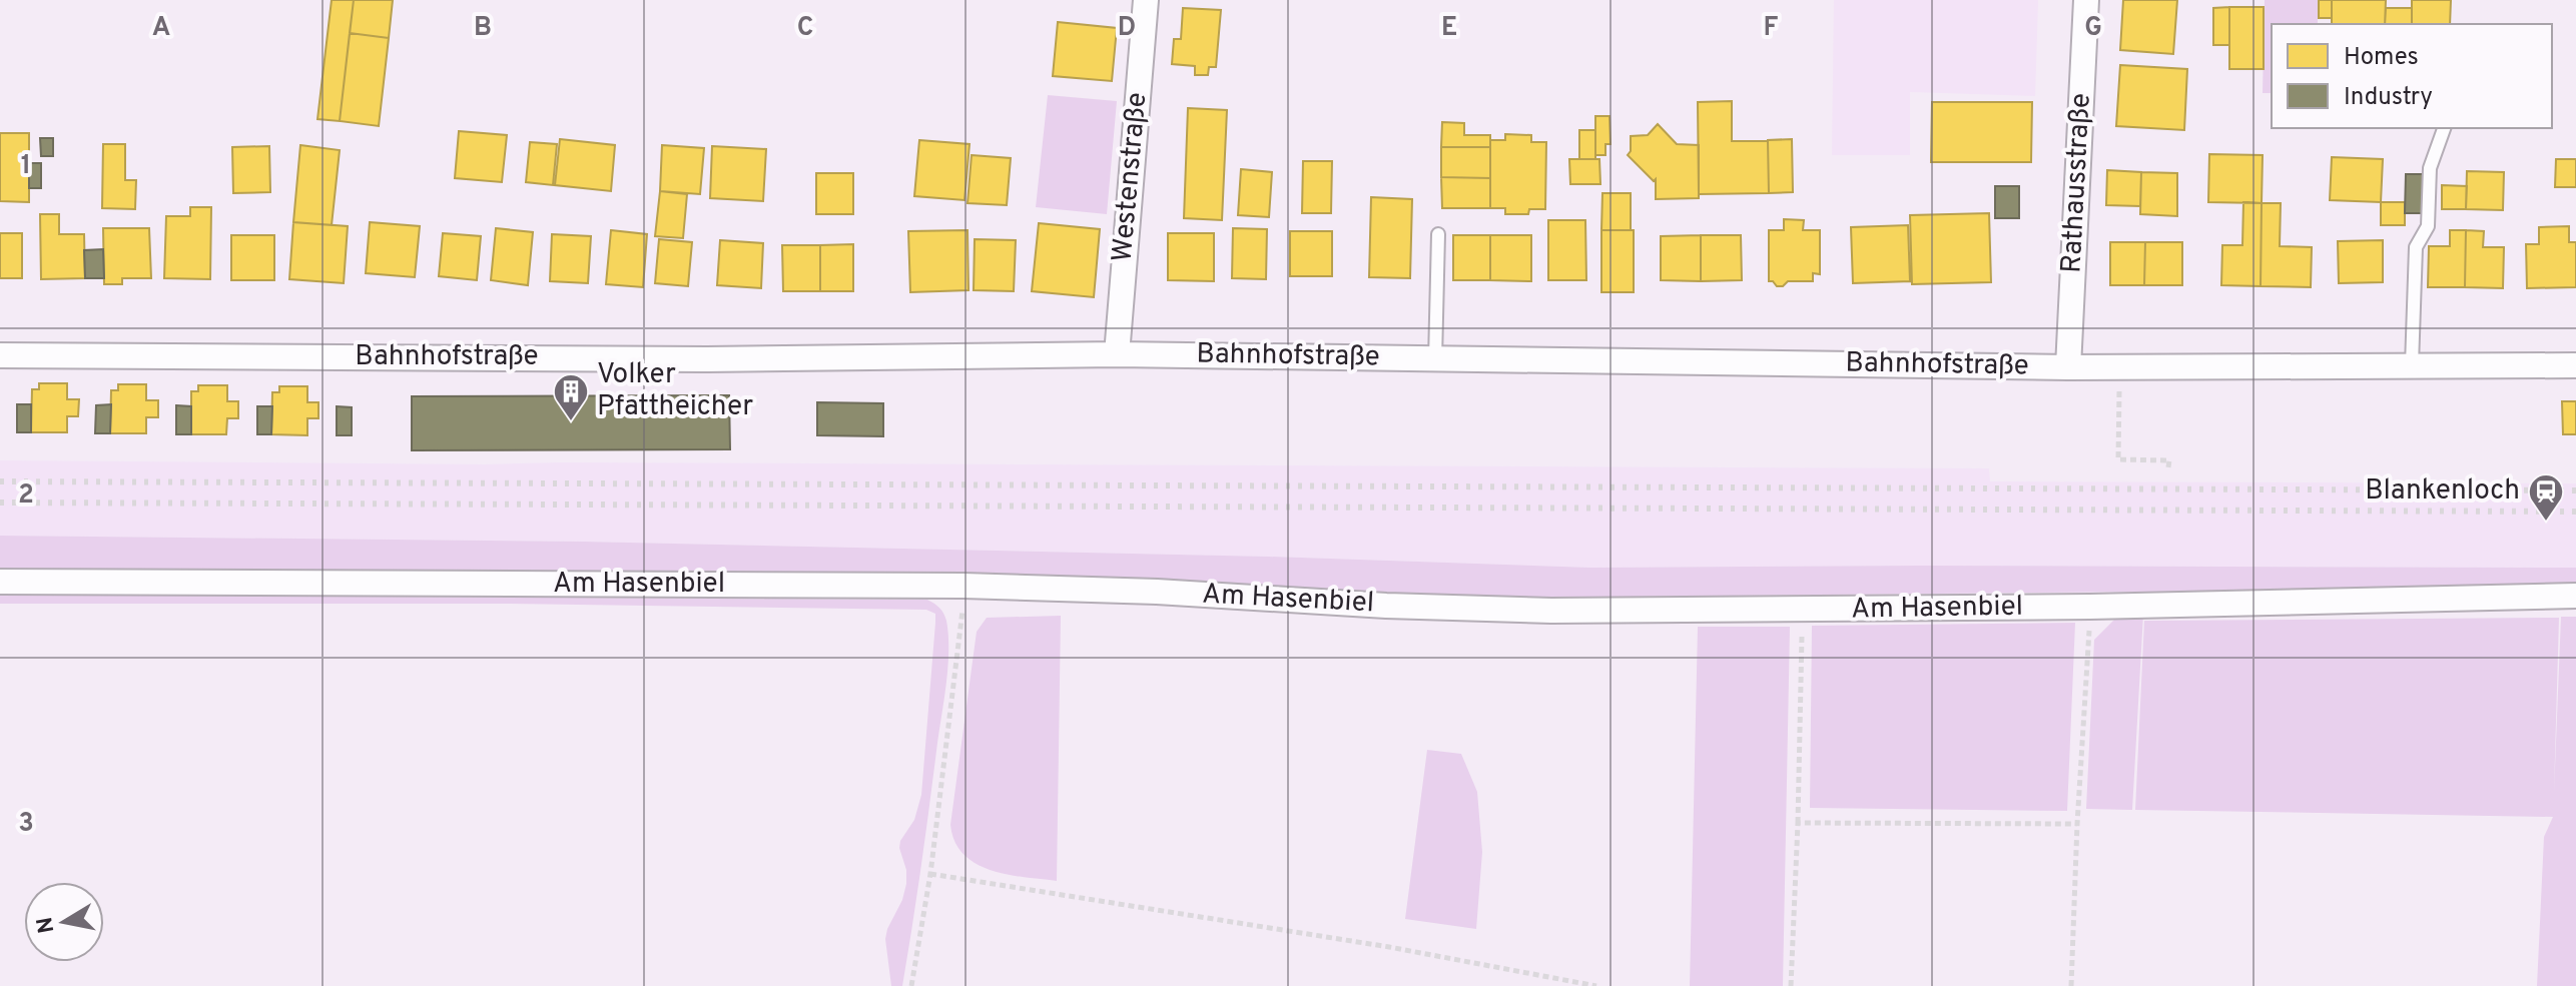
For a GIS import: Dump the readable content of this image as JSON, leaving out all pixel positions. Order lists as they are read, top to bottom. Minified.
{"streets":{"street":["Westenstraße","Rathausstraße","Bahnhofstraße","Am Hasenbiel"]},"crossings":[["Westenstraße","Bahnhofstraße"],["Rathausstraße","Bahnhofstraße"]],"places":{"building":["Volker Pfattheicher"],"station":["Blankenloch"]},"legend":["Homes","Industry"],"north":"left","grid":{"columns":["A","B","C","D","E","F","G"],"rows":["1","2","3"]}}
